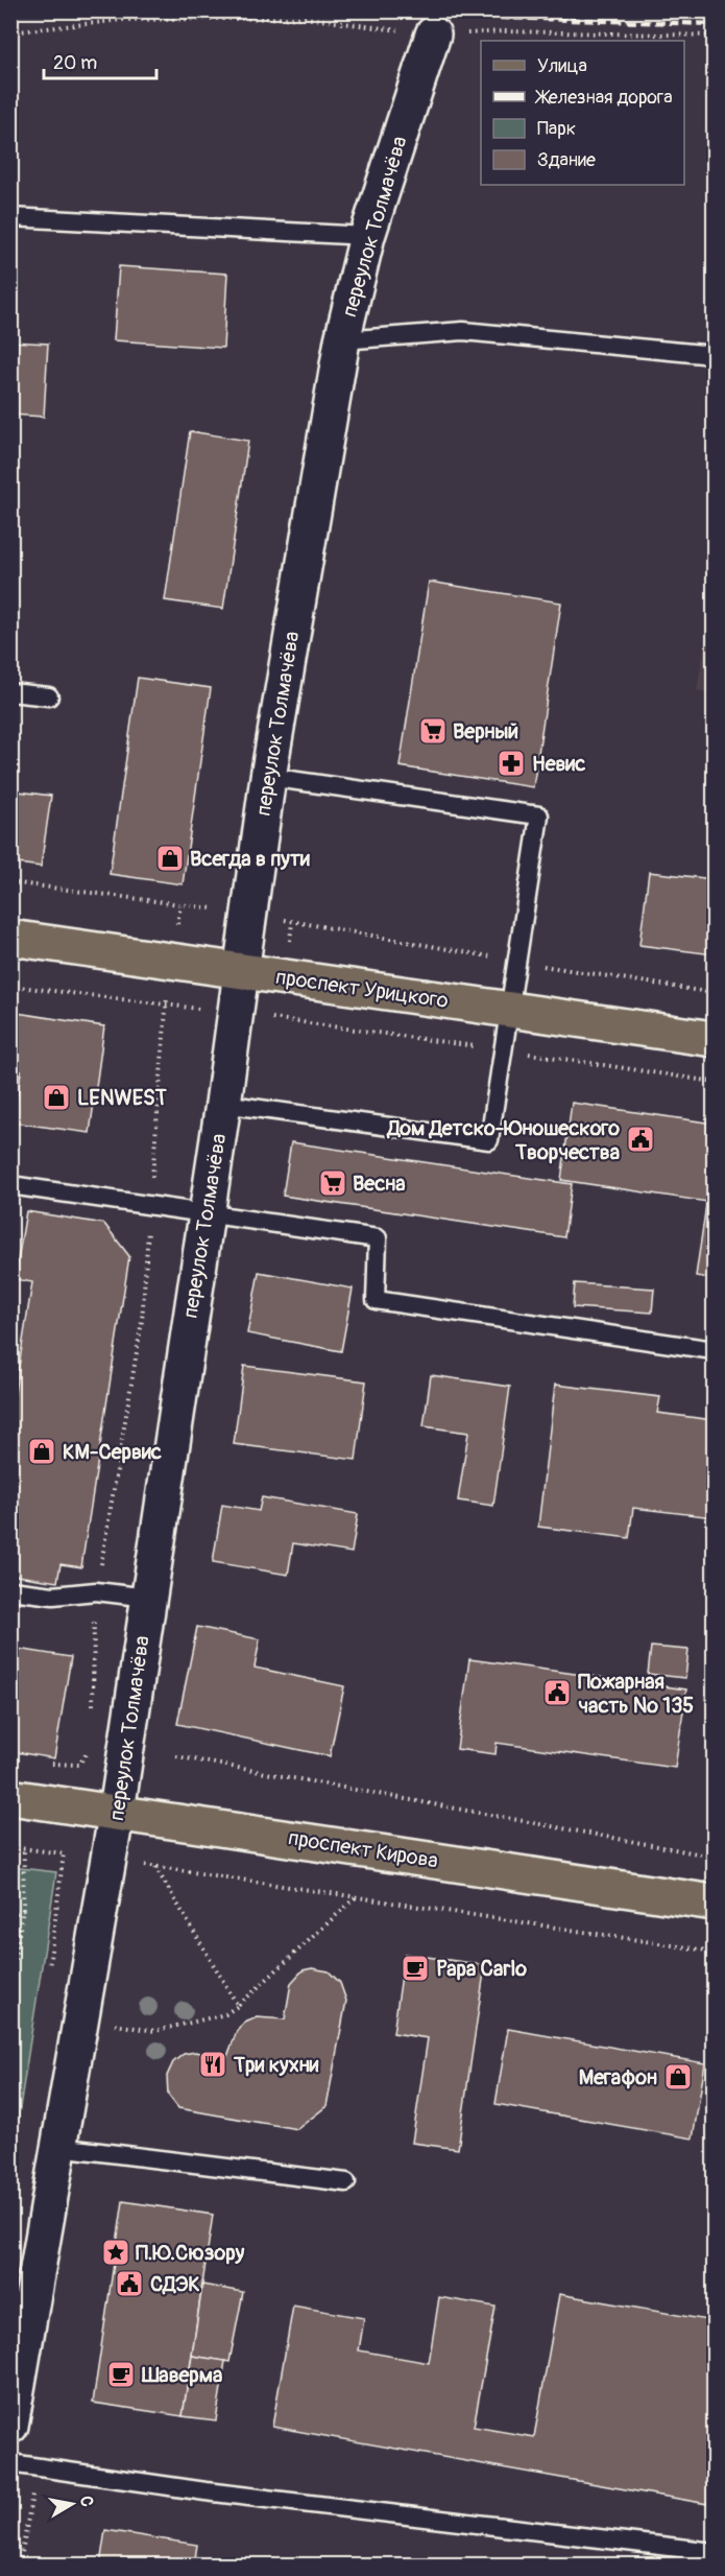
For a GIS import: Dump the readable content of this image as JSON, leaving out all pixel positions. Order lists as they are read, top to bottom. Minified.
{"streets":{"main road":["переулок Толмачёва","проспект Урицкого","проспект Кирова"]},"crossings":[["переулок Толмачёва","проспект Урицкого"],["переулок Толмачёва","проспект Кирова"]],"places":{"supermarket":["Верный","Весна"],"pharmacy":["Невис"],"shop":["Всегда в пути","LENWEST","КМ-Сервис","Мегафон"],"public building":["Дом Детско-Юношеского Творчества","Пожарная часть № 135","СДЭК"],"cafe":["Papa Carlo","Шаверма"],"restaurant":["Три кухни"],"place":["П.Ю.Сюзору"]},"legend":["Улица","Железная дорога","Парк","Здание"],"scale_bar":"20 m","north":"right"}
